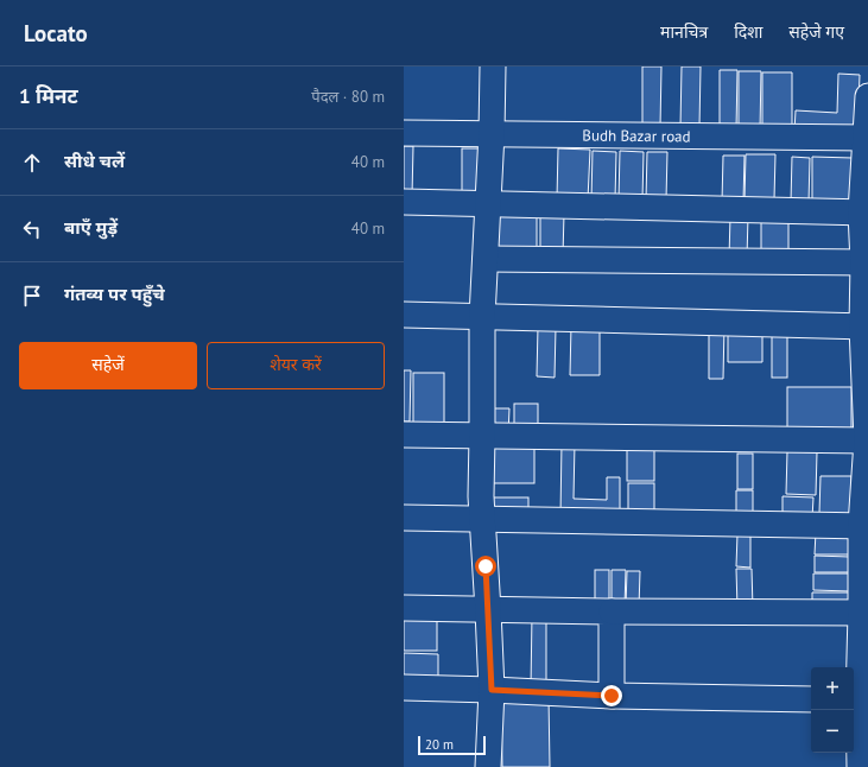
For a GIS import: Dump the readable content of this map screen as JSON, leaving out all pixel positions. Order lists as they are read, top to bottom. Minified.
{"streets":{"street":["Budh Bazar road"]},"scale_bar":"20 m","page":{"header":"Locato","nav":["मानचित्र","दिशा","सहेजे गए"],"heading":["1 मिनट","पैदल · 80 m"],"list":[["सीधे चलें","40 m"],["बाएँ मुड़ें","40 m"],"गंतव्य पर पहुँचे"],"buttons":["सहेजें","शेयर करें"],"map_buttons":["+","−"],"scale":"20 m"}}
